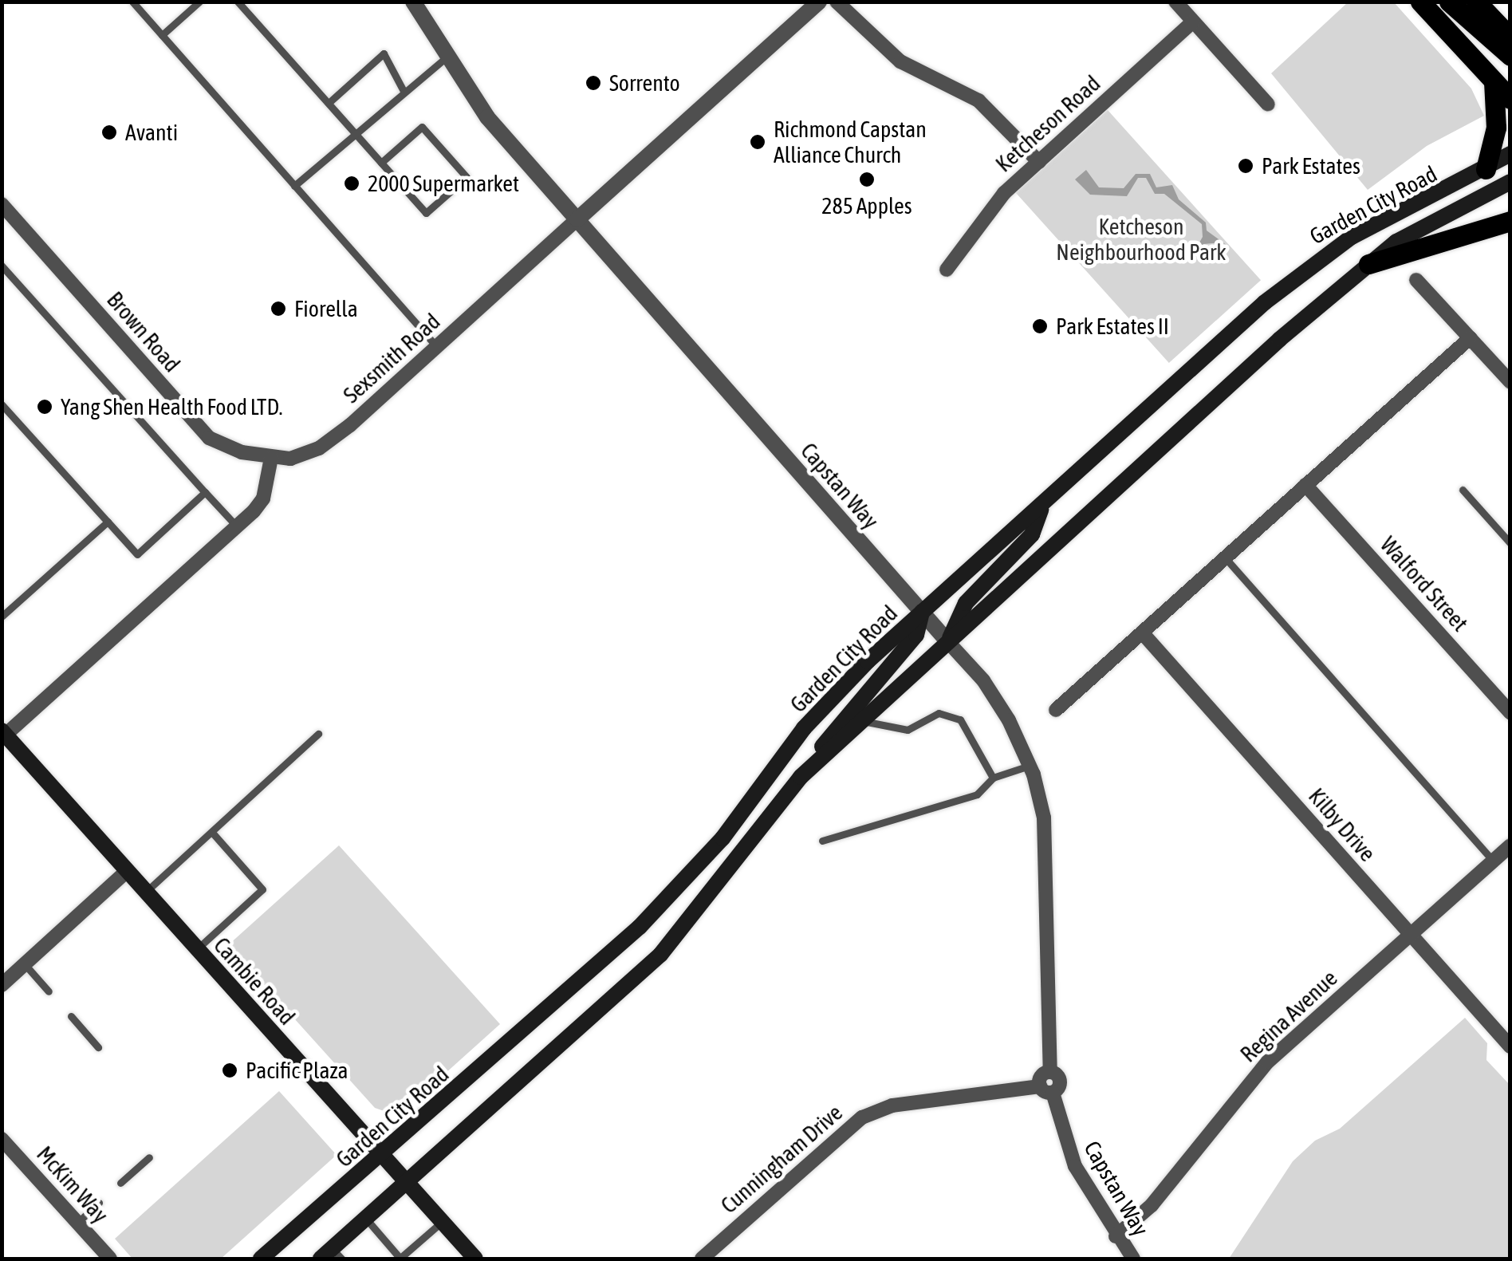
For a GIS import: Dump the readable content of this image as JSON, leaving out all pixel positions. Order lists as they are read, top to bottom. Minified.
{"streets":{"main road":["Garden City Road","Cambie Road"],"street":["Ketcheson Road","Brown Road","Sexsmith Road","Capstan Way","Walford Street","Kilby Drive","Regina Avenue","Cunningham Drive","McKim Way"]},"crossings":[["Garden City Road","Capstan Way"],["Garden City Road","Cambie Road"],["Brown Road","Sexsmith Road"],["Sexsmith Road","Capstan Way"],["Capstan Way","Regina Avenue"],["Capstan Way","Cunningham Drive"],["Kilby Drive","Regina Avenue"]],"parks":["Ketcheson Neighbourhood Park"],"places":["Sorrento","Avanti","Richmond Capstan Alliance Church","Park Estates","285 Apples","2000 Supermarket","Fiorella","Park Estates II","Yang Shen Health Food LTD.","Pacific Plaza"]}
